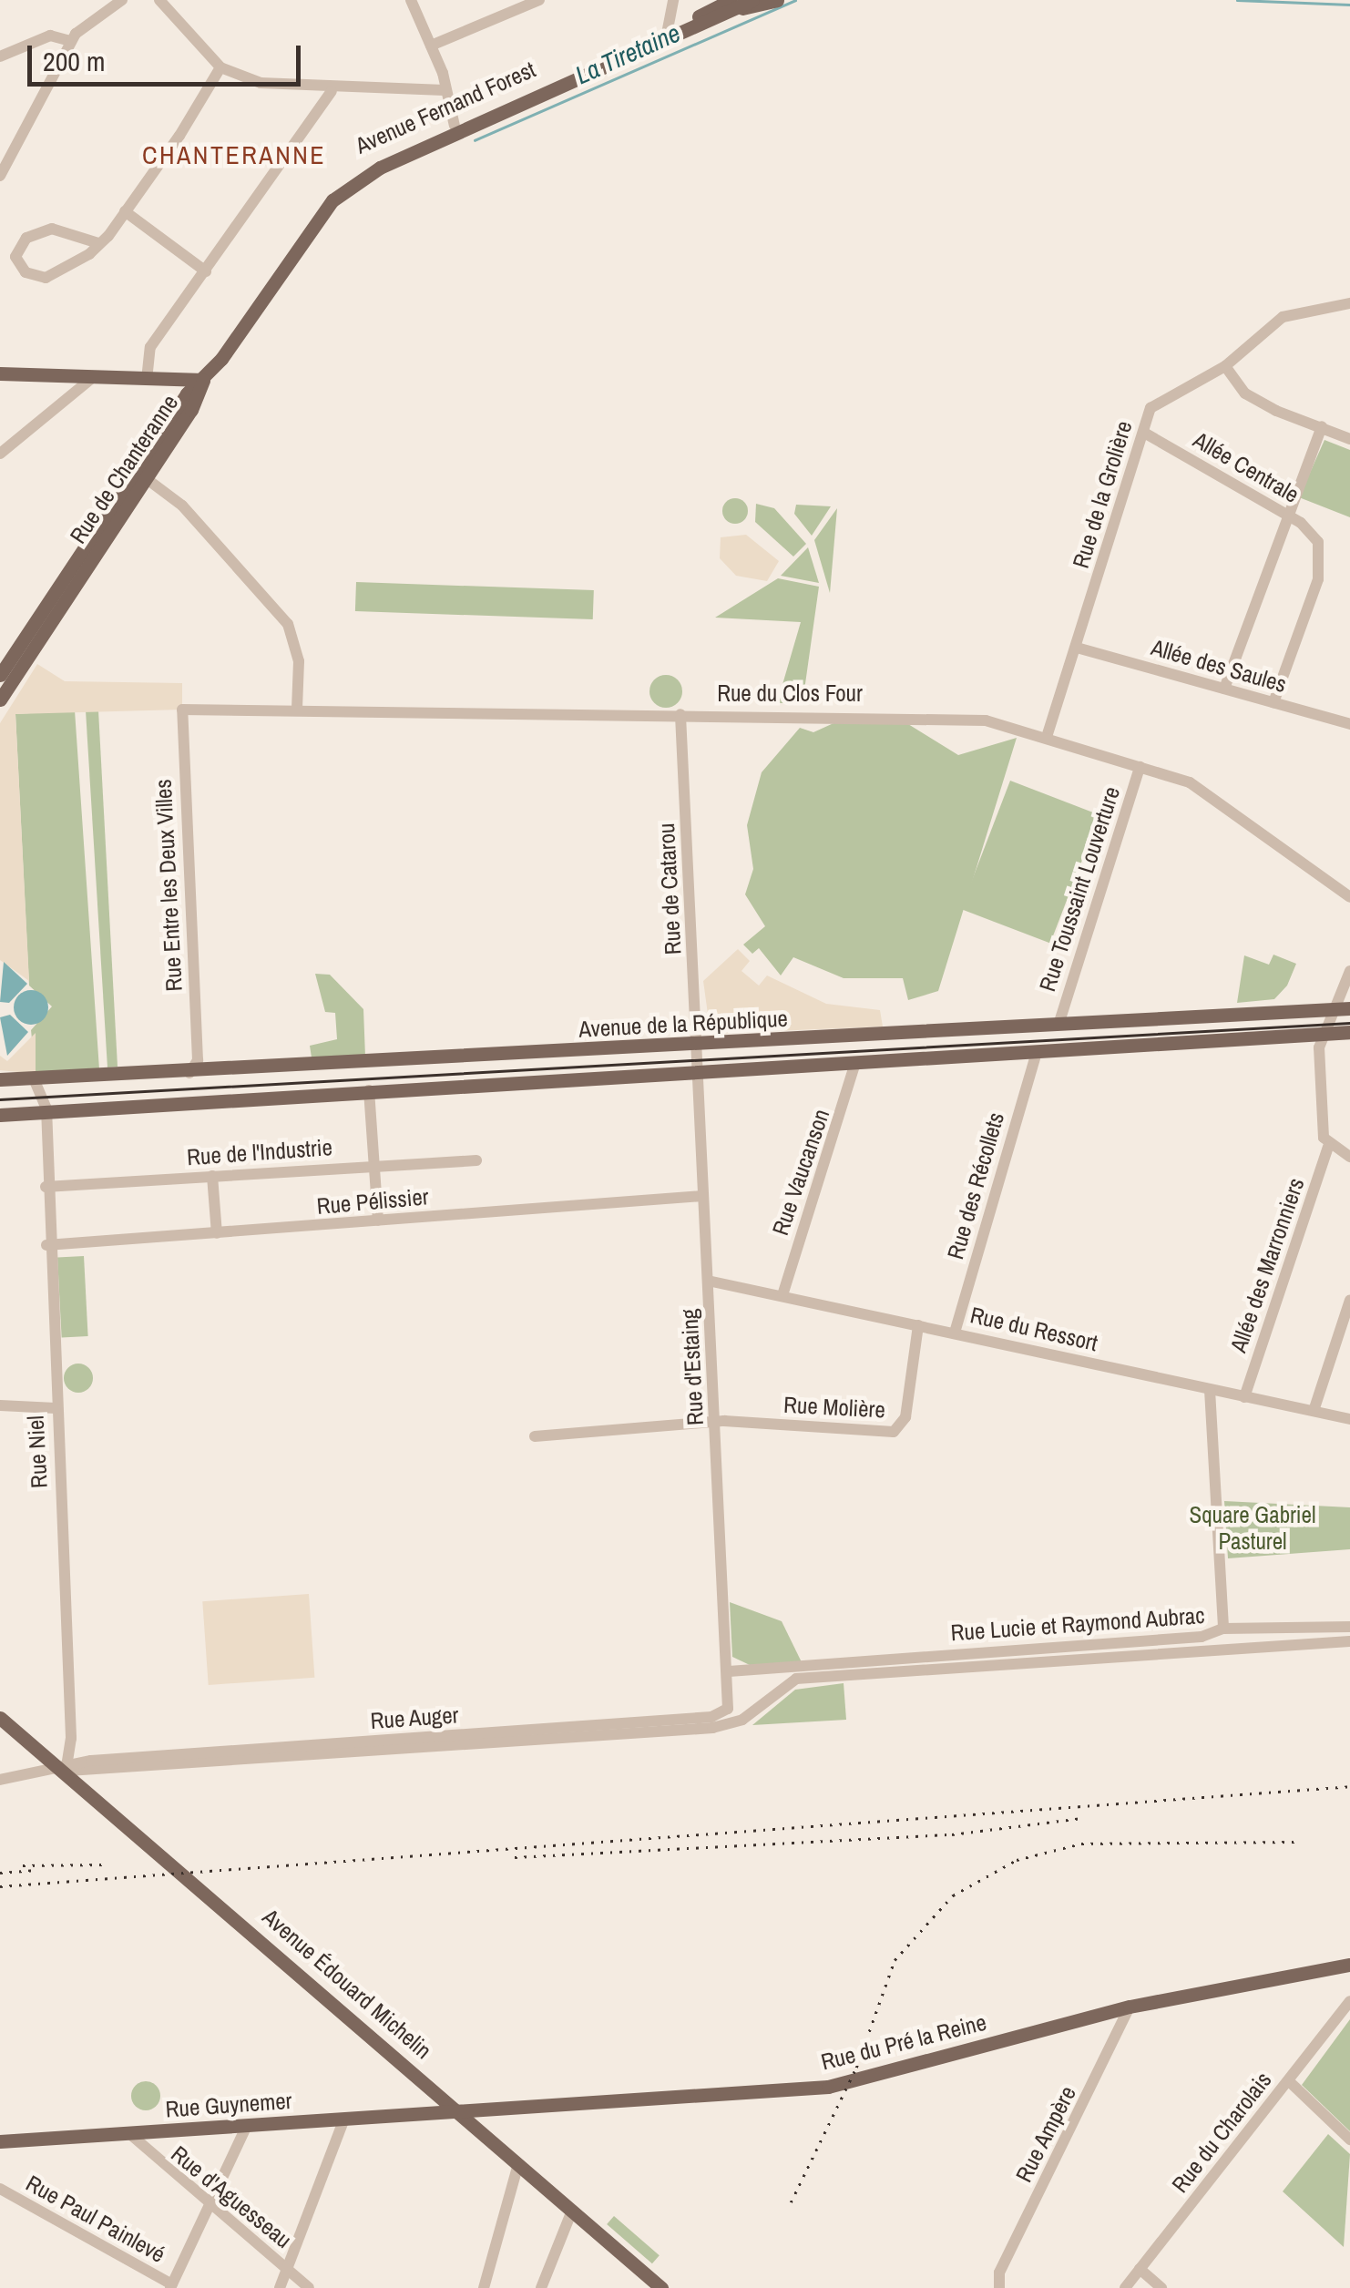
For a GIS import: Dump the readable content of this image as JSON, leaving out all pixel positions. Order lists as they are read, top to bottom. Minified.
{"streets":{"main road":["Avenue Fernand Forest","Rue de Chanteranne","Avenue de la République","Avenue Édouard Michelin","Rue du Pré la Reine","Rue Guynemer"],"street":["Allée Centrale","Rue de la Grolière","Allée des Saules","Rue du Clos Four","Rue Entre les Deux Villes","Rue de Catarou","Rue Toussaint Louverture","Rue de l'Industrie","Rue Vaucanson","Rue des Récollets","Rue Pélissier","Allée des Marronniers","Rue du Ressort","Rue d'Estaing","Rue Molière","Rue Niel","Rue Lucie et Raymond Aubrac","Rue Auger","Rue du Charolais","Rue Ampère","Rue d'Aguesseau","Rue Paul Painlevé"]},"crossings":[["Avenue Fernand Forest","Rue de Chanteranne"],["Allée Centrale","Rue de la Grolière"],["Allée Centrale","Allée des Saules"],["Rue de la Grolière","Allée des Saules"],["Rue de la Grolière","Rue du Clos Four"],["Rue du Clos Four","Rue Entre les Deux Villes"],["Rue du Clos Four","Rue de Catarou"],["Rue du Clos Four","Rue Toussaint Louverture"],["Rue de Catarou","Avenue de la République"],["Rue de Catarou","Rue d'Estaing"],["Rue Toussaint Louverture","Avenue de la République"],["Avenue de la République","Rue Vaucanson"],["Avenue de la République","Rue des Récollets"],["Avenue de la République","Rue d'Estaing"],["Avenue de la République","Rue Niel"],["Rue de l'Industrie","Rue Niel"],["Rue Vaucanson","Rue du Ressort"],["Rue des Récollets","Rue du Ressort"],["Rue Pélissier","Rue d'Estaing"],["Rue Pélissier","Rue Niel"],["Allée des Marronniers","Rue du Ressort"],["Rue du Ressort","Rue d'Estaing"],["Rue du Ressort","Rue Molière"],["Rue d'Estaing","Rue Molière"],["Rue d'Estaing","Rue Lucie et Raymond Aubrac"],["Rue d'Estaing","Rue Auger"],["Rue Niel","Rue Auger"],["Rue Niel","Avenue Édouard Michelin"],["Rue Lucie et Raymond Aubrac","Rue Auger"],["Rue Auger","Avenue Édouard Michelin"],["Avenue Édouard Michelin","Rue du Pré la Reine"],["Avenue Édouard Michelin","Rue Guynemer"],["Rue du Pré la Reine","Rue Guynemer"],["Rue du Pré la Reine","Rue Ampère"],["Rue Guynemer","Rue d'Aguesseau"]],"districts":["CHANTERANNE"],"water":["La Tiretaine"],"parks":["Square Gabriel Pasturel"],"scale_bar":"200 m"}
